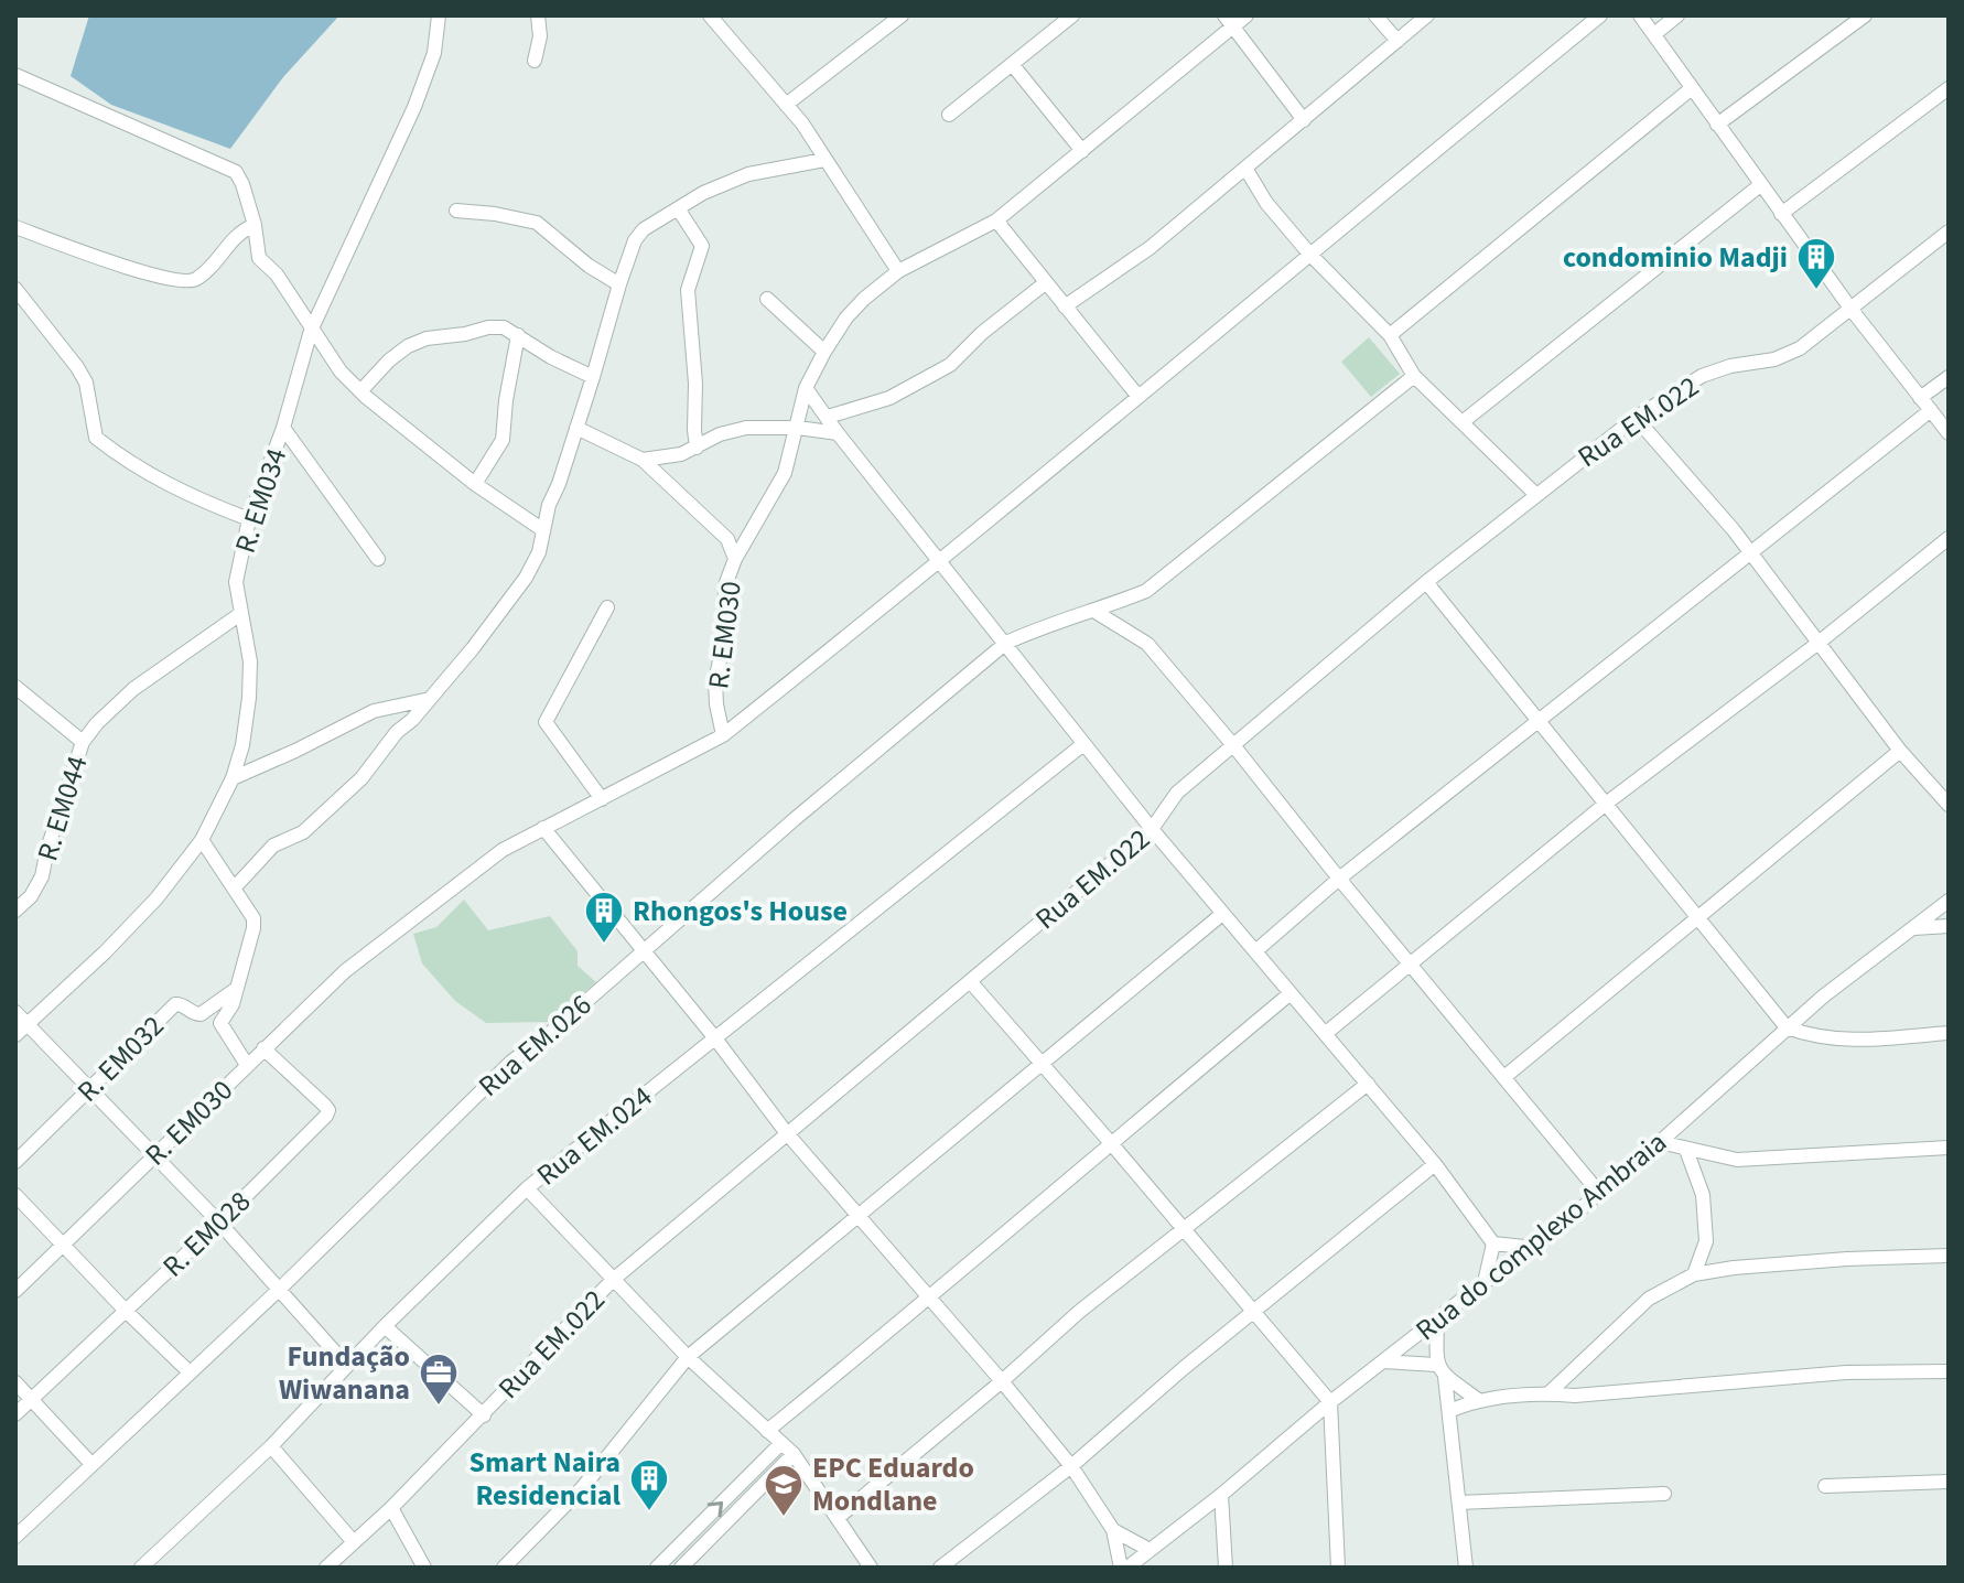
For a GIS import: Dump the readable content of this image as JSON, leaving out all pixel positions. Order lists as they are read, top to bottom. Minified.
{"streets":{"street":["Rua EM.022","R. EM034","R. EM030","R. EM044","Rua EM.026","R. EM032","Rua EM.024","R. EM028","Rua do complexo Ambraia"]},"crossings":[["R. EM034","R. EM044"],["R. EM030","R. EM028"]],"places":{"building":["condominio Madji","Rhongos's House","Smart Naira Residencial"],"office":["Fundação Wiwanana"],"school or university":["EPC Eduardo Mondlane"]}}
